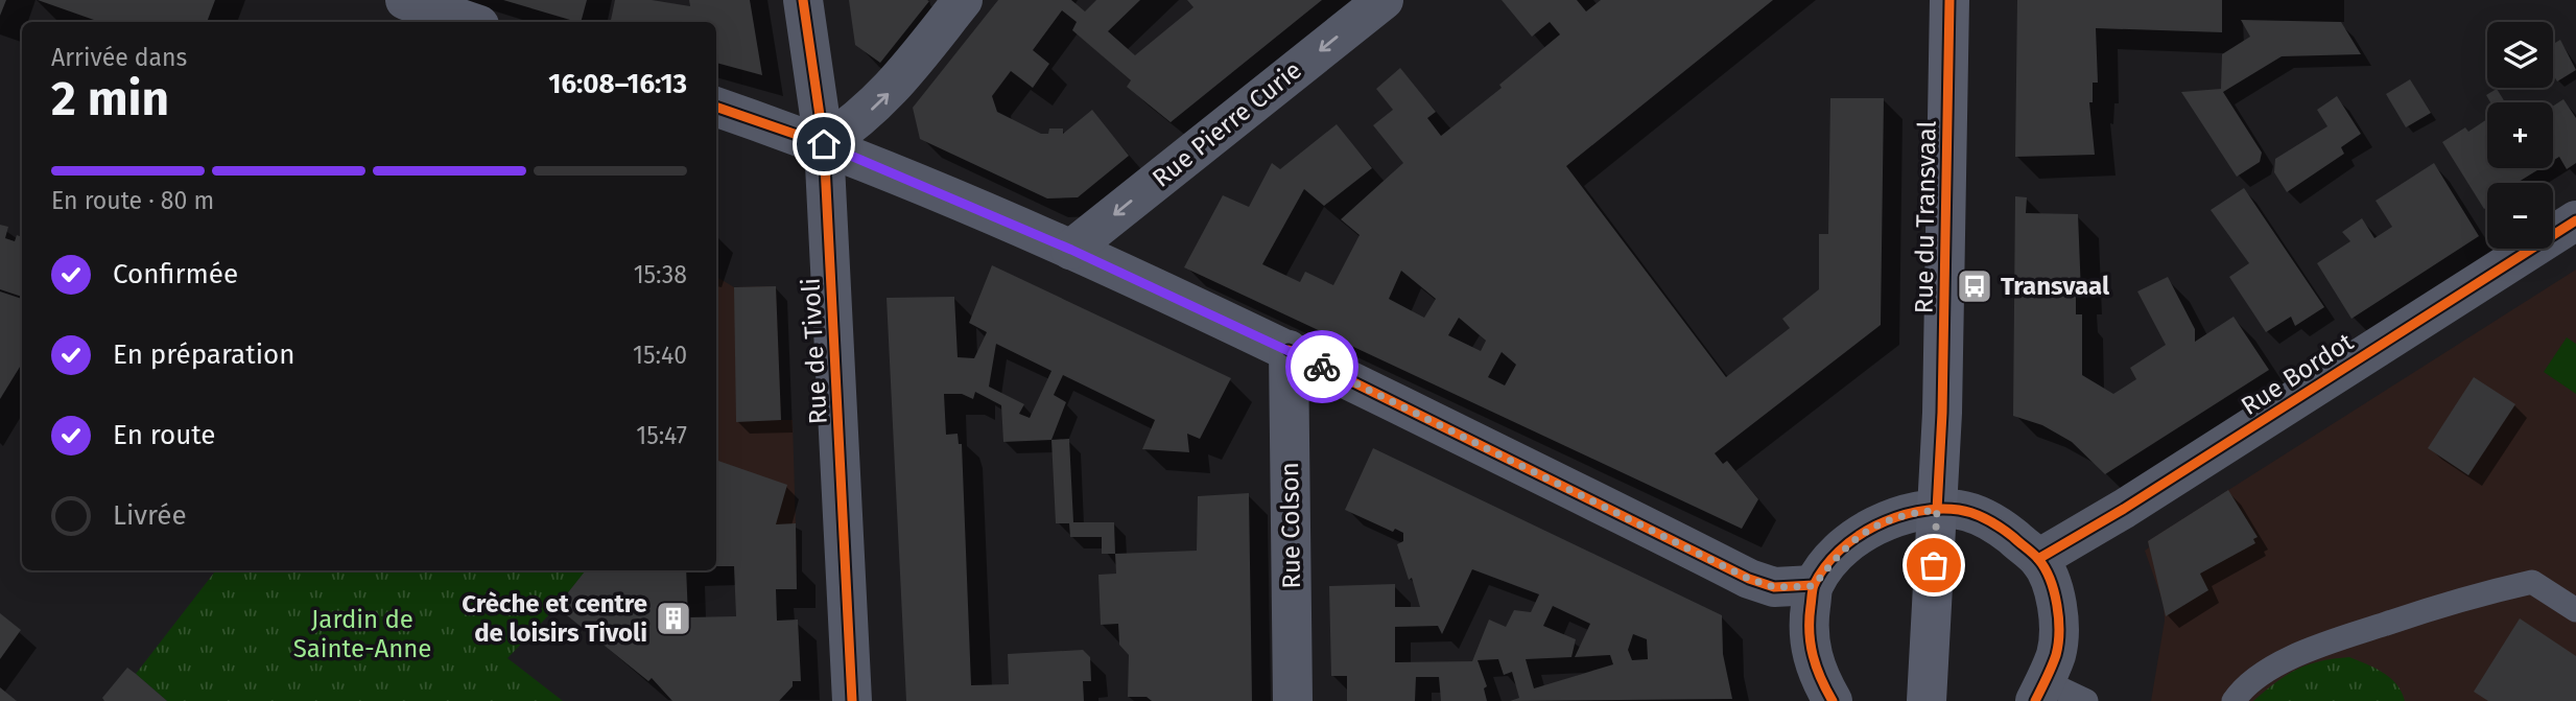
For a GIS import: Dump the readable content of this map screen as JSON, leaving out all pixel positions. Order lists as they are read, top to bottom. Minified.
{"streets":{"main road":["Rue du Transvaal"],"street":["Rue Pierre Curie","Rue de Tivoli","Rue Bordot","Rue Colson"]},"one_way":["Rue Pierre Curie"],"parks":["Jardin de Sainte-Anne"],"places":{"bus stop":["Transvaal"],"building":["Crèche et centre de loisirs Tivoli"]},"page":{"map_buttons":["+","−"],"heading":["2 min","Arrivée dans","16:08–16:13"],"bar":"En route · 80 m","list":[["Confirmée","15:38"],["En préparation","15:40"],["En route","15:47"],"Livrée"]}}
